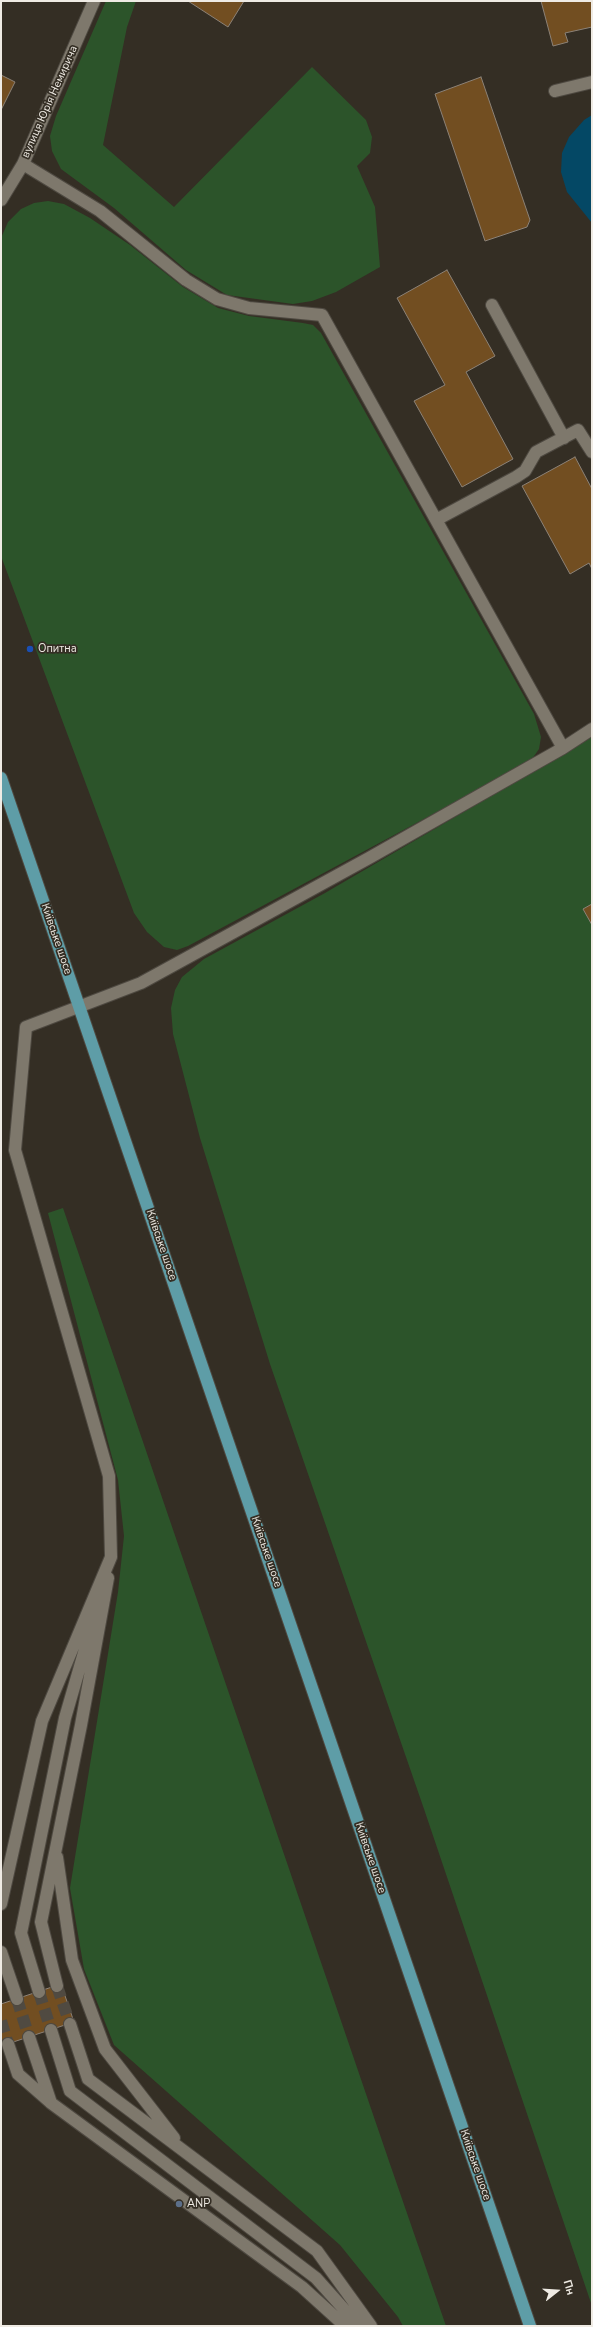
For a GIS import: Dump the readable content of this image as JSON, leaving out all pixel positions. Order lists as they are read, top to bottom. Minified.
{"streets":{"main road":["Київське шосе"],"street":["вулиця Юрія Немирича"]},"places":["Опитна","ANP"],"north":"right"}
